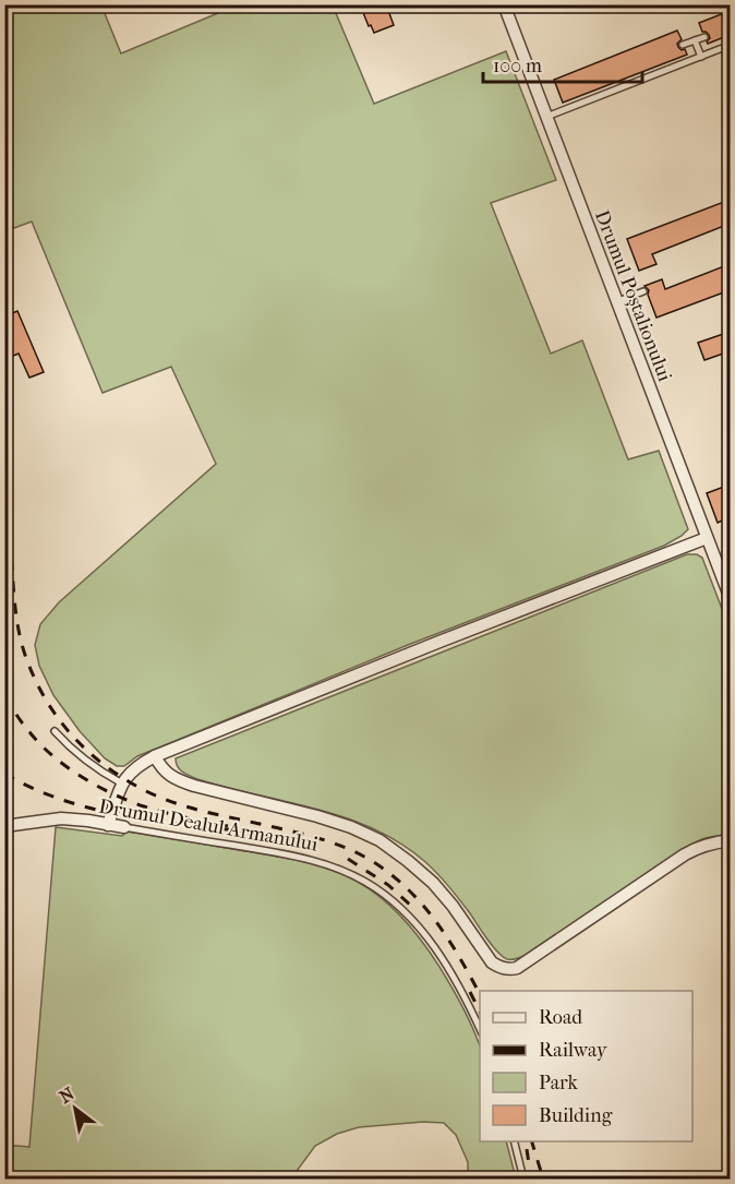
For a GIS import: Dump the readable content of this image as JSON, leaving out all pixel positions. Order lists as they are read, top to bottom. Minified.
{"streets":{"street":["Drumul Poștalionului","Drumul Dealul Armanului"]},"legend":["Road","Railway","Park","Building"],"scale_bar":"100 m","north":"top left"}
